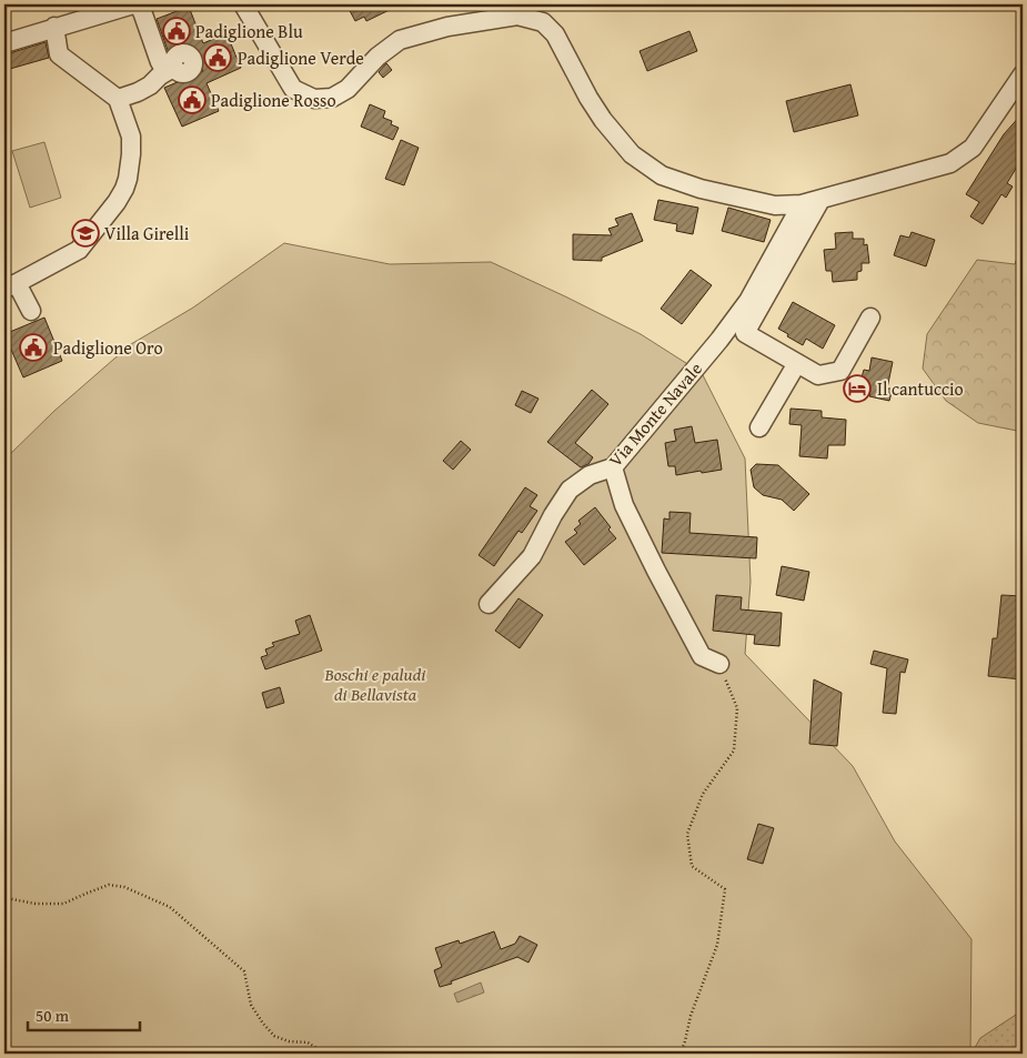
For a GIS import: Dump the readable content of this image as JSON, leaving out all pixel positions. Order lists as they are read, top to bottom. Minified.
{"streets":{"street":["Via Monte Navale"]},"parks":["Boschi e paludi di Bellavista"],"places":{"public building":["Padiglione Blu","Padiglione Verde","Padiglione Rosso","Padiglione Oro"],"school or university":["Villa Girelli"],"hotel":["Il cantuccio"]},"scale_bar":"50 m"}
